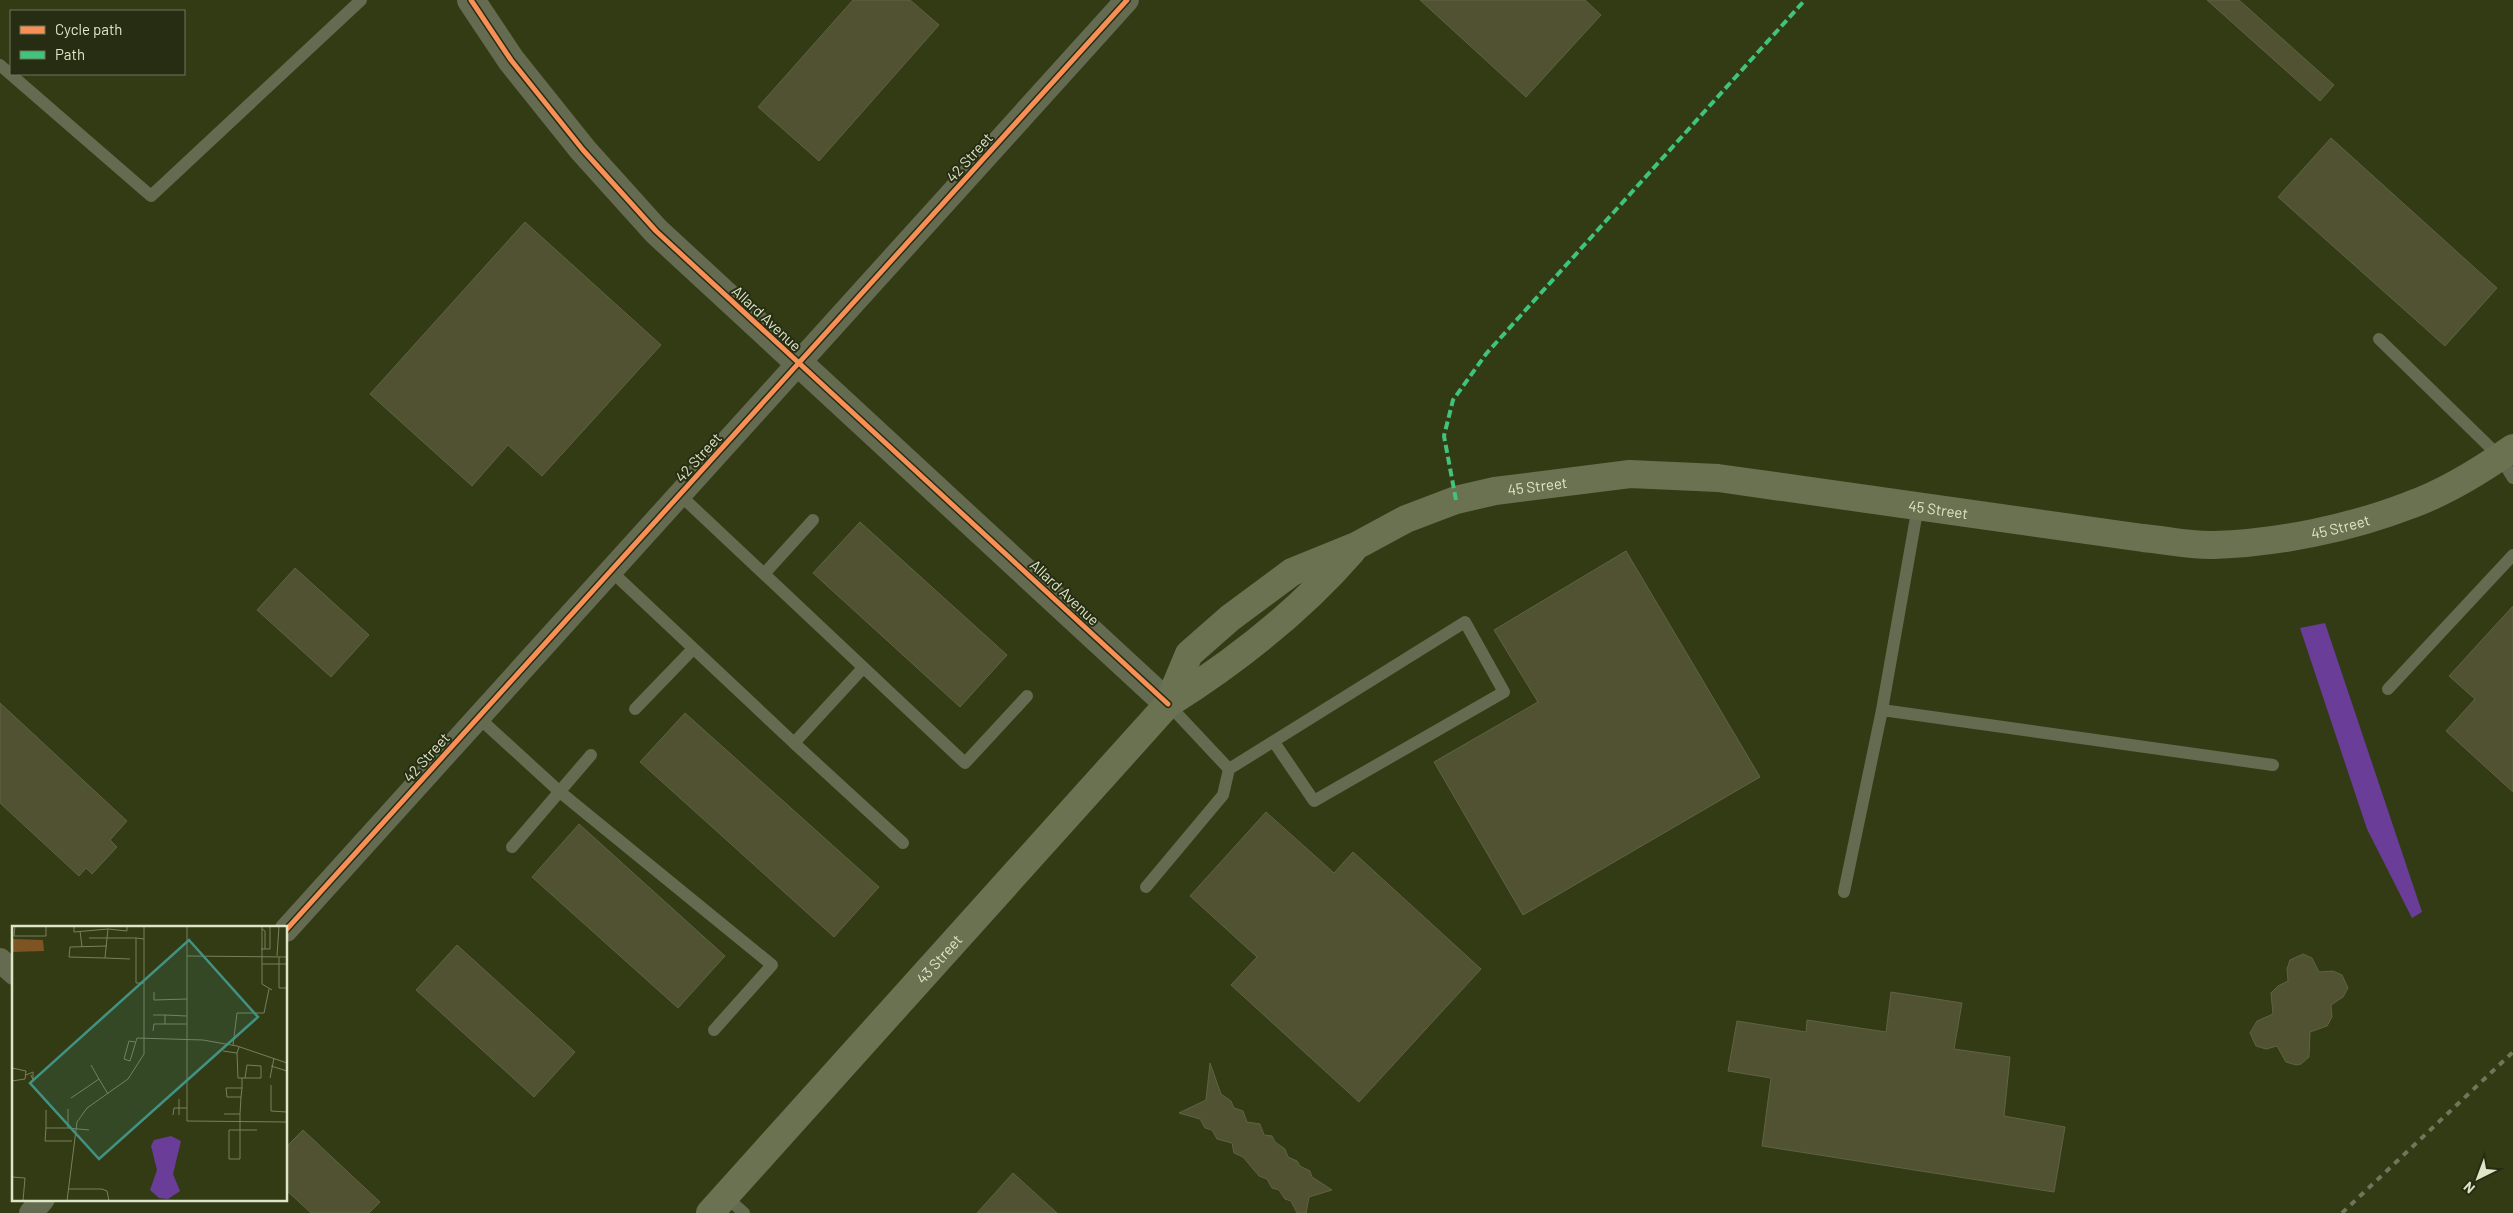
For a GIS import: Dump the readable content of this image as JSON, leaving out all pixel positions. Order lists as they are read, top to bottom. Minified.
{"streets":{"main road":["45 Street","43 Street"],"street":["42 Street","Allard Avenue"]},"crossings":[["42 Street","Allard Avenue"],["Allard Avenue","45 Street"],["Allard Avenue","43 Street"],["45 Street","43 Street"]],"legend":["Cycle path","Path"],"north":"bottom left"}
